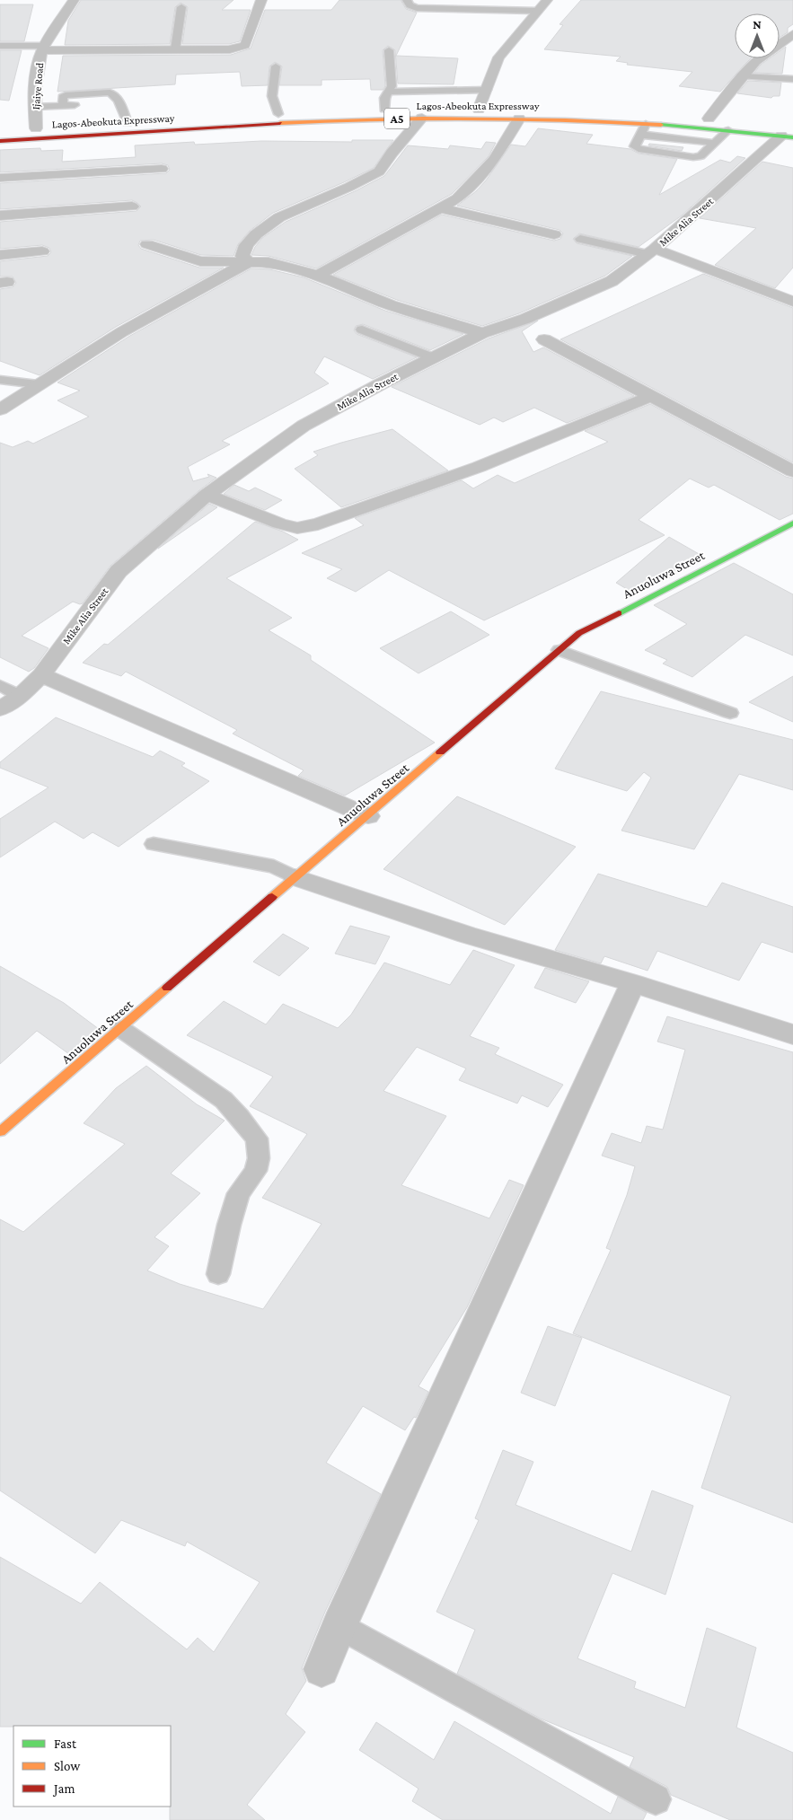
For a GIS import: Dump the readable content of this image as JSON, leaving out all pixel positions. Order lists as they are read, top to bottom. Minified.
{"streets":{"main road":["Lagos-Abeokuta Expressway","A5","Anuoluwa Street"],"street":["Ijaiye Road","Mike Alia Street"]},"crossings":[["Ijaiye Road","Lagos-Abeokuta Expressway"],["Lagos-Abeokuta Expressway","Mike Alia Street"]],"legend":["Fast","Slow","Jam"],"north":"top"}
